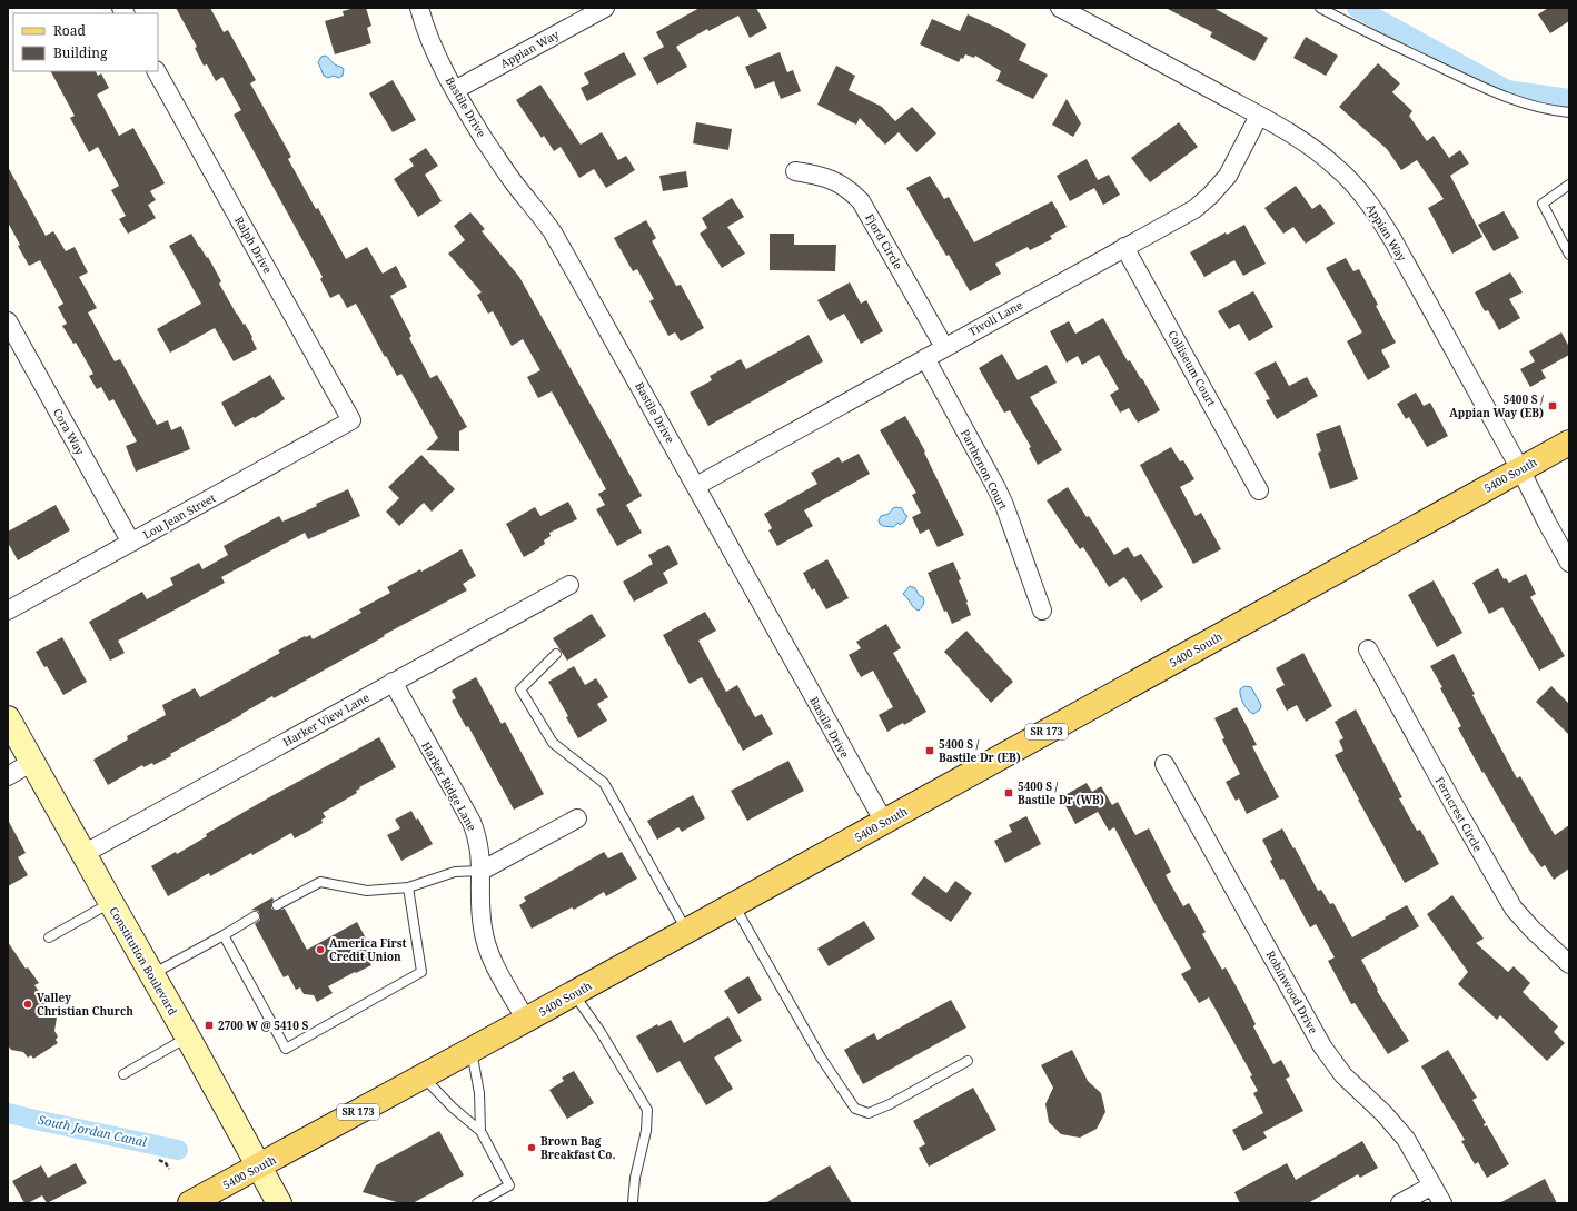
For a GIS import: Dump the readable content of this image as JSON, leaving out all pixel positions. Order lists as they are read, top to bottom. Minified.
{"streets":{"main road":["5400 South","SR 173","Constitution Boulevard"],"street":["Appian Way","Bastile Drive","Fjord Circle","Ralph Drive","Tivoli Lane","Colliseum Court","Cora Way","Parthenon Court","Lou Jean Street","Harker View Lane","Harker Ridge Lane","Ferncrest Circle","Robinwood Drive"]},"crossings":[["Appian Way","Bastile Drive"],["Appian Way","Tivoli Lane"],["Appian Way","5400 South"],["Bastile Drive","Tivoli Lane"],["Bastile Drive","5400 South"],["Fjord Circle","Tivoli Lane"],["Ralph Drive","Lou Jean Street"],["Tivoli Lane","Colliseum Court"],["Tivoli Lane","Parthenon Court"],["Cora Way","Lou Jean Street"],["5400 South","Harker Ridge Lane"],["5400 South","Constitution Boulevard"],["Harker View Lane","Harker Ridge Lane"],["Harker View Lane","Constitution Boulevard"]],"water":["South Jordan Canal"],"places":{"transit":["5400 S / Appian Way (EB)","5400 S / Bastile Dr (EB)","5400 S / Bastile Dr (WB)","2700 W @ 5410 S"],"other":["America First Credit Union","Valley Christian Church","Brown Bag Breakfast Co."]},"legend":["Road","Building"]}
